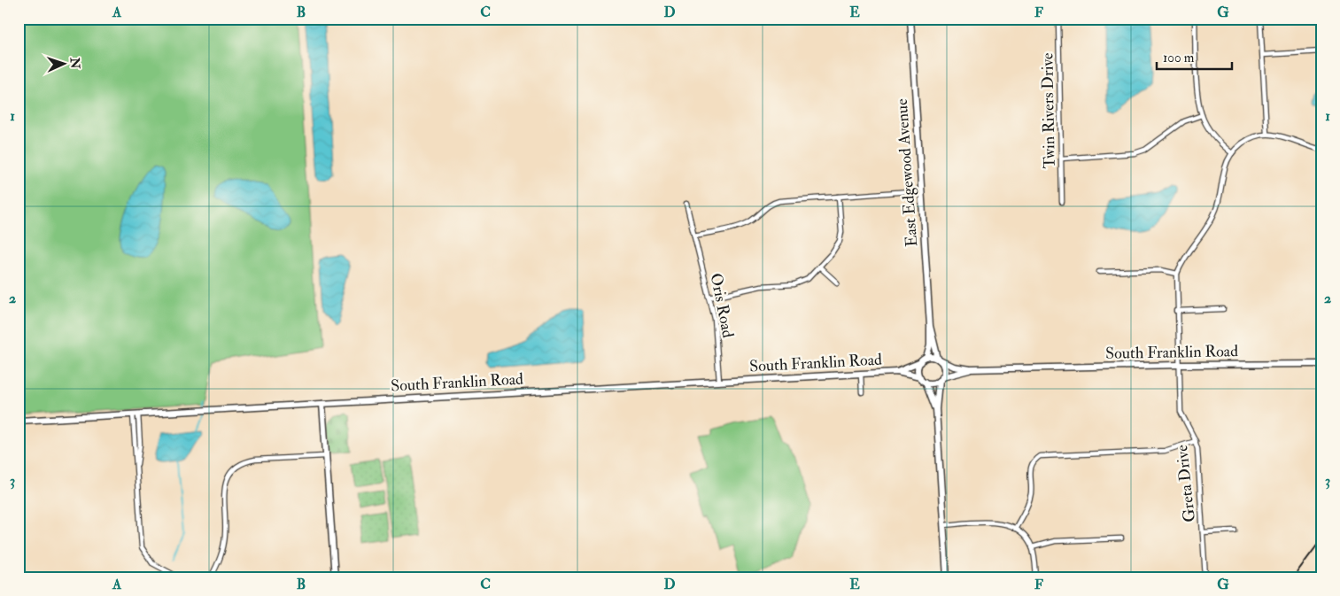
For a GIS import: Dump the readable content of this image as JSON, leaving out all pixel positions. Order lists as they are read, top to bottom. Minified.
{"streets":{"main road":["East Edgewood Avenue","South Franklin Road"],"street":["Twin Rivers Drive","Oris Road","Greta Drive"]},"crossings":[["Oris Road","South Franklin Road"],["South Franklin Road","Greta Drive"]],"scale_bar":"100 m","north":"right","grid":{"columns":["A","B","C","D","E","F","G"],"rows":["1","2","3"]}}
